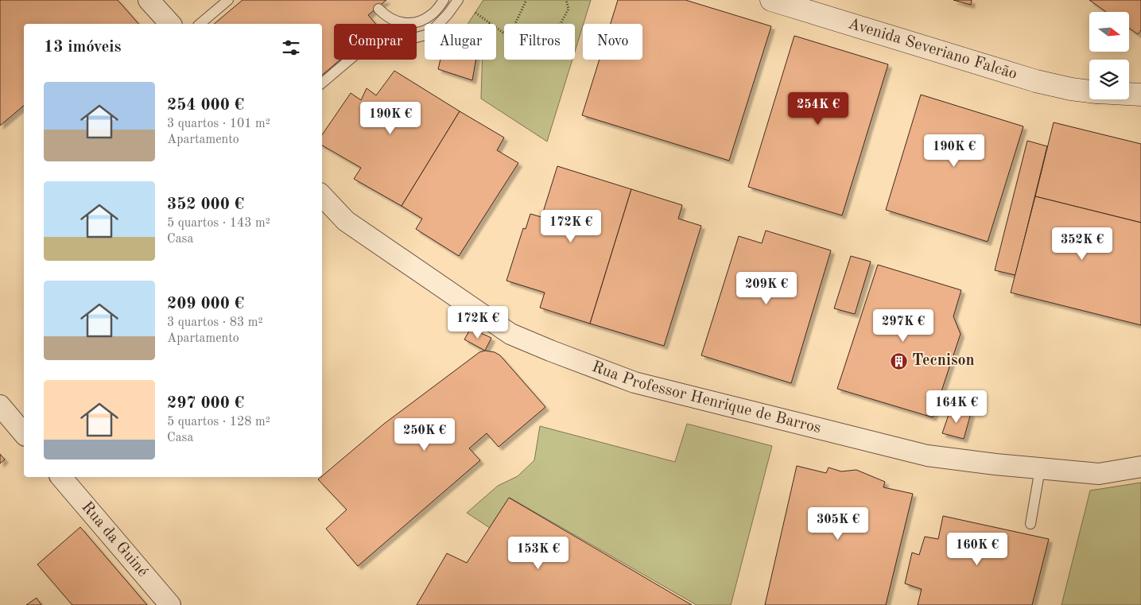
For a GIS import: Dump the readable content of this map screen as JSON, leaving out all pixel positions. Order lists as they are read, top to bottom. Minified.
{"streets":{"street":["Avenida Severiano Falcão","Rua Professor Henrique de Barros","Rua da Guiné"]},"places":{"building":["Tecnison"]},"north":"right","page":{"chip":["Comprar","Alugar","Filtros","Novo"],"heading":"13 imóveis","list":[{"name":"254 000 €","note":"3 quartos · 101 m² · Apartamento"},{"name":"352 000 €","note":"5 quartos · 143 m² · Casa"},{"name":"209 000 €","note":"3 quartos · 83 m² · Apartamento"},{"name":"297 000 €","note":"5 quartos · 128 m² · Casa"}],"price":["254K €","190K €","190K €","172K €","352K €","209K €","172K €","297K €","164K €","250K €","305K €","160K €","153K €"]}}
